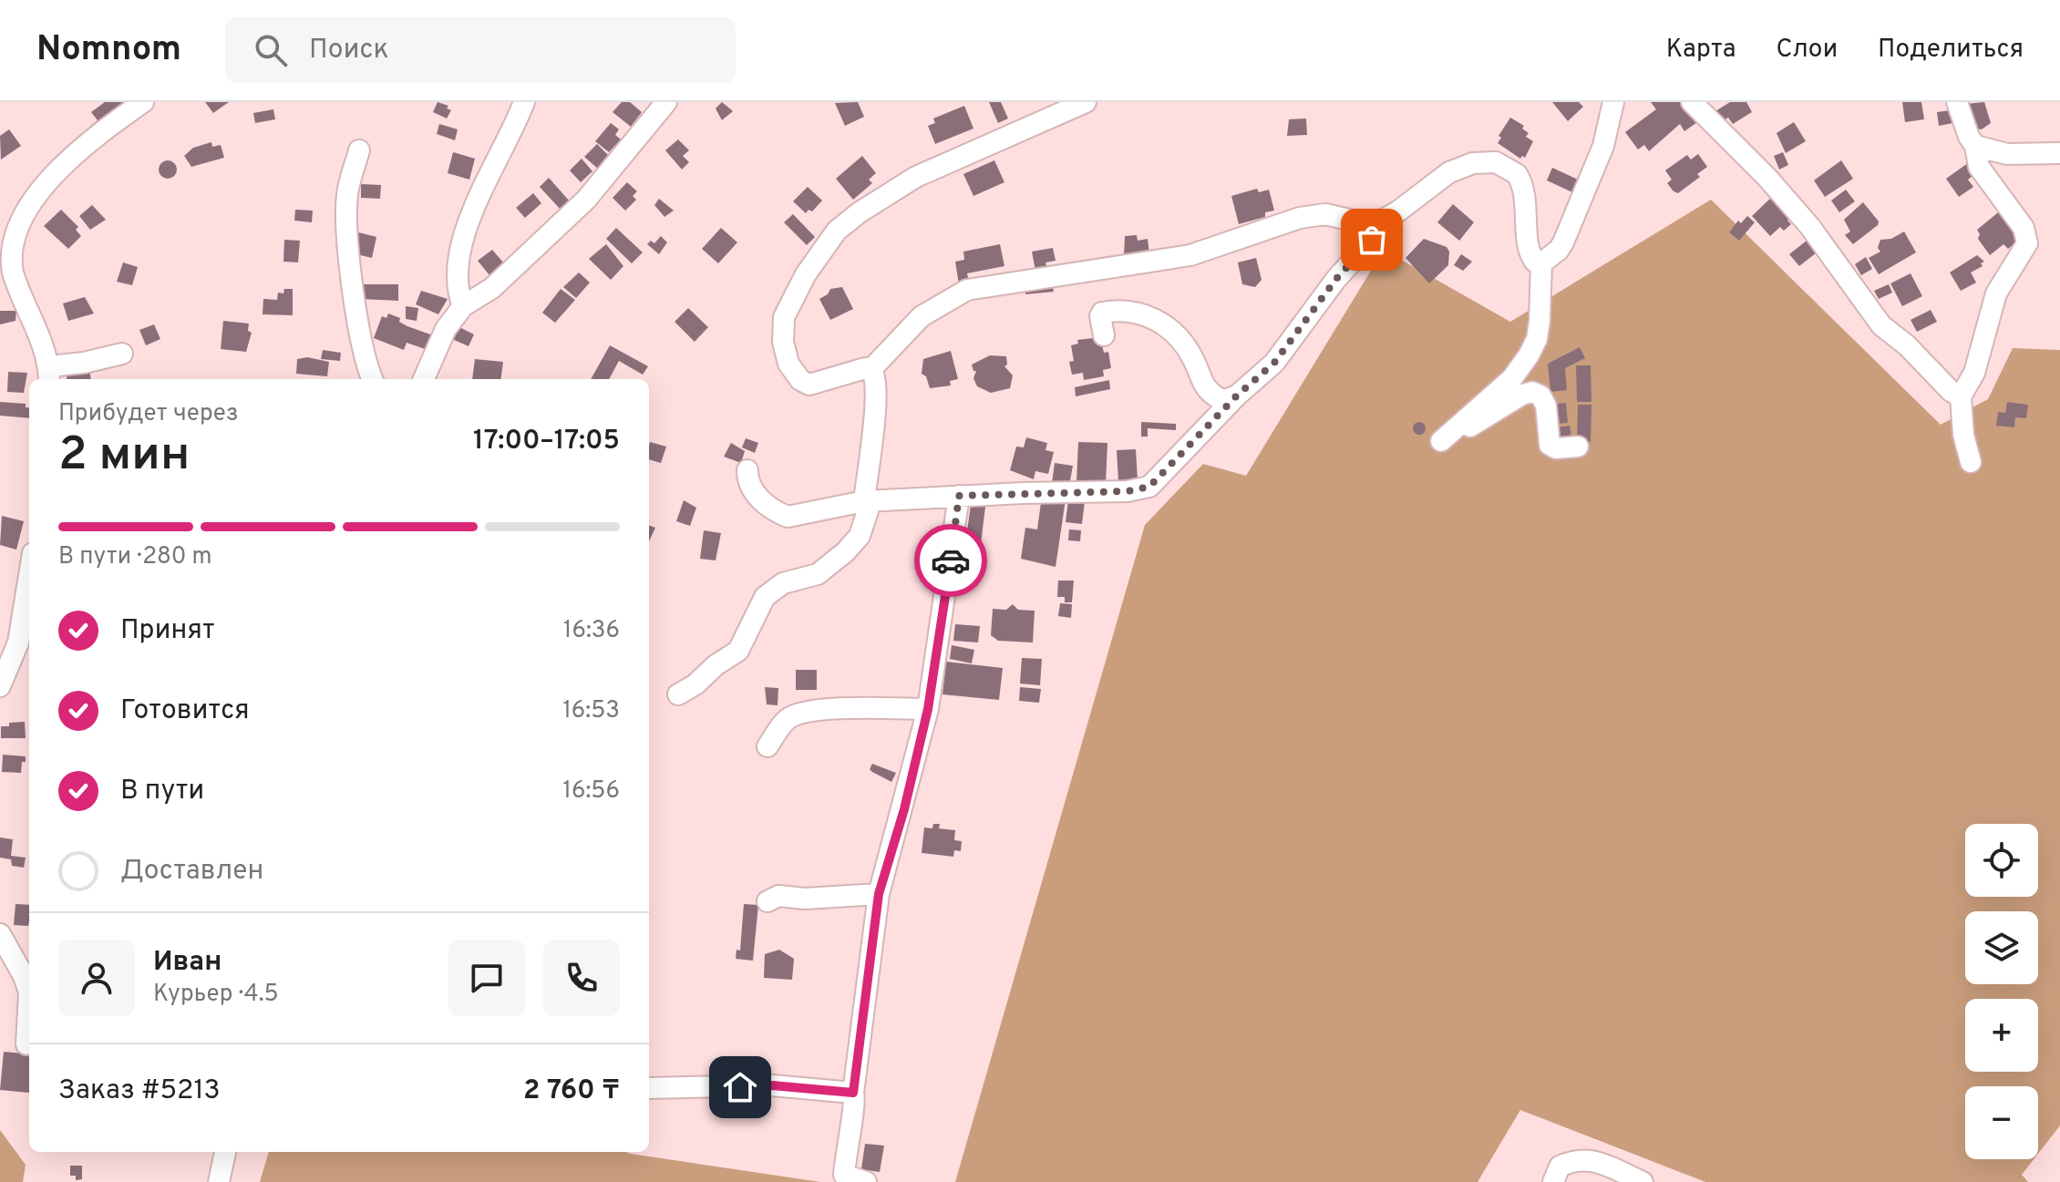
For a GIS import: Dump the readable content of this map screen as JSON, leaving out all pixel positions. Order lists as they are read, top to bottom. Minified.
{"page":{"header":"Nomnom","search":"Поиск","nav":["Карта","Слои","Поделиться"],"heading":["2 мин","Прибудет через","17:00–17:05"],"panel":["Иван","Курьер · 4.5","Заказ #5213","2 760 ₸"],"bar":"В пути · 280 m","list":[["Принят","16:36"],["Готовится","16:53"],["В пути","16:56"],"Доставлен"],"map_buttons":["+","−"]}}
